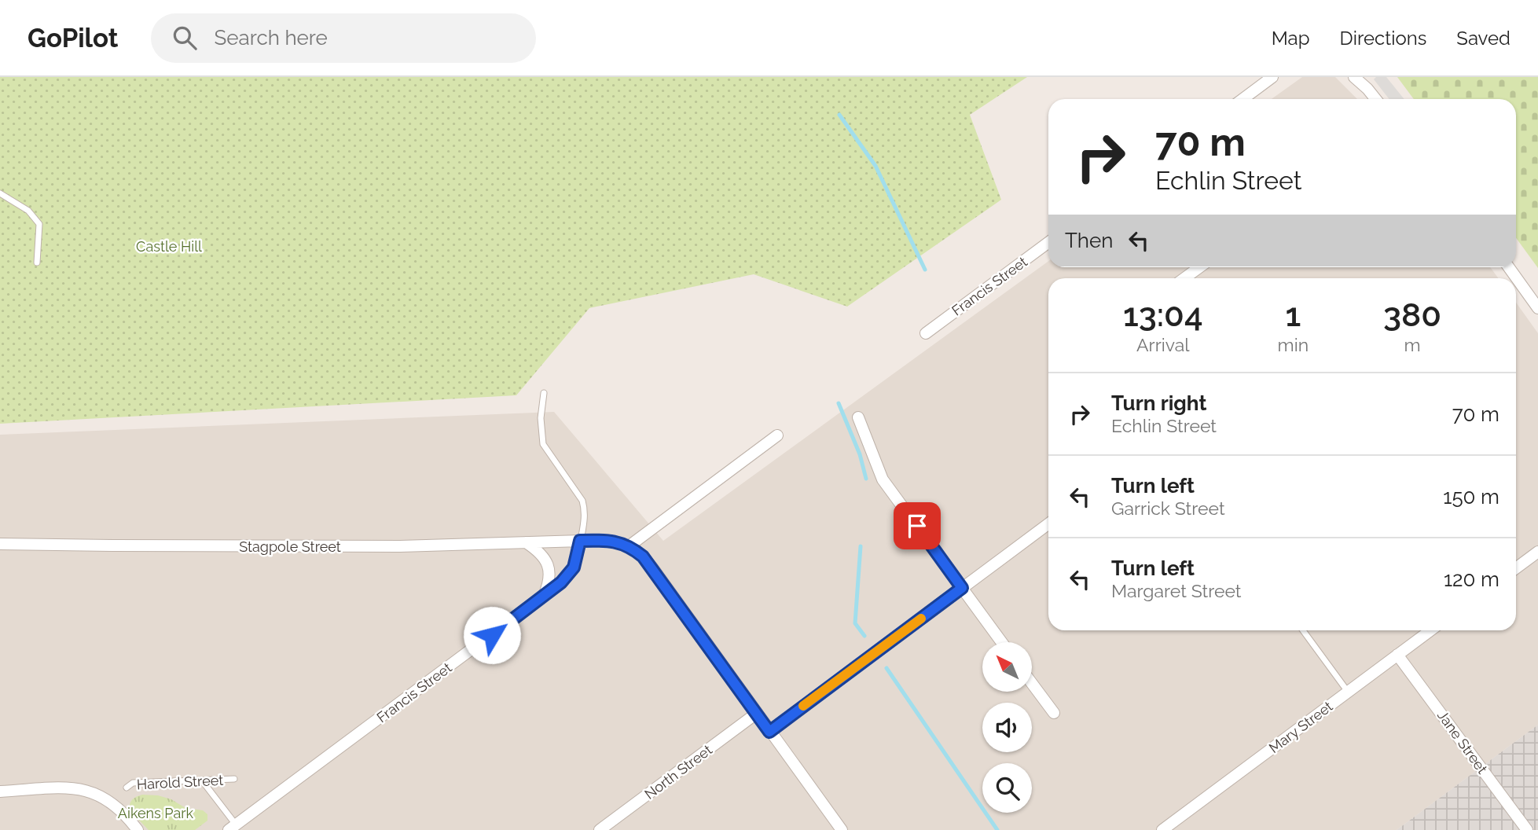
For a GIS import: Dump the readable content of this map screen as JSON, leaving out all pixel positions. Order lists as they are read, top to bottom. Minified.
{"streets":{"street":["Francis Street","Stagpole Street","Mary Street","Jane Street","North Street"],"lane":["Harold Street"]},"crossings":[["Francis Street","Stagpole Street"],["Mary Street","Jane Street"]],"parks":["Castle Hill","Aikens Park"],"north":"top left","page":{"header":"GoPilot","search":"Search here","nav":["Map","Directions","Saved"],"turn":["70 m","Echlin Street"],"then":"Then","eta":["13:04","Arrival","1","min","380","m"],"list":[{"name":"Turn right","note":"Echlin Street","value":"70 m"},{"name":"Turn left","note":"Garrick Street","value":"150 m"},{"name":"Turn left","note":"Margaret Street","value":"120 m"}]}}
